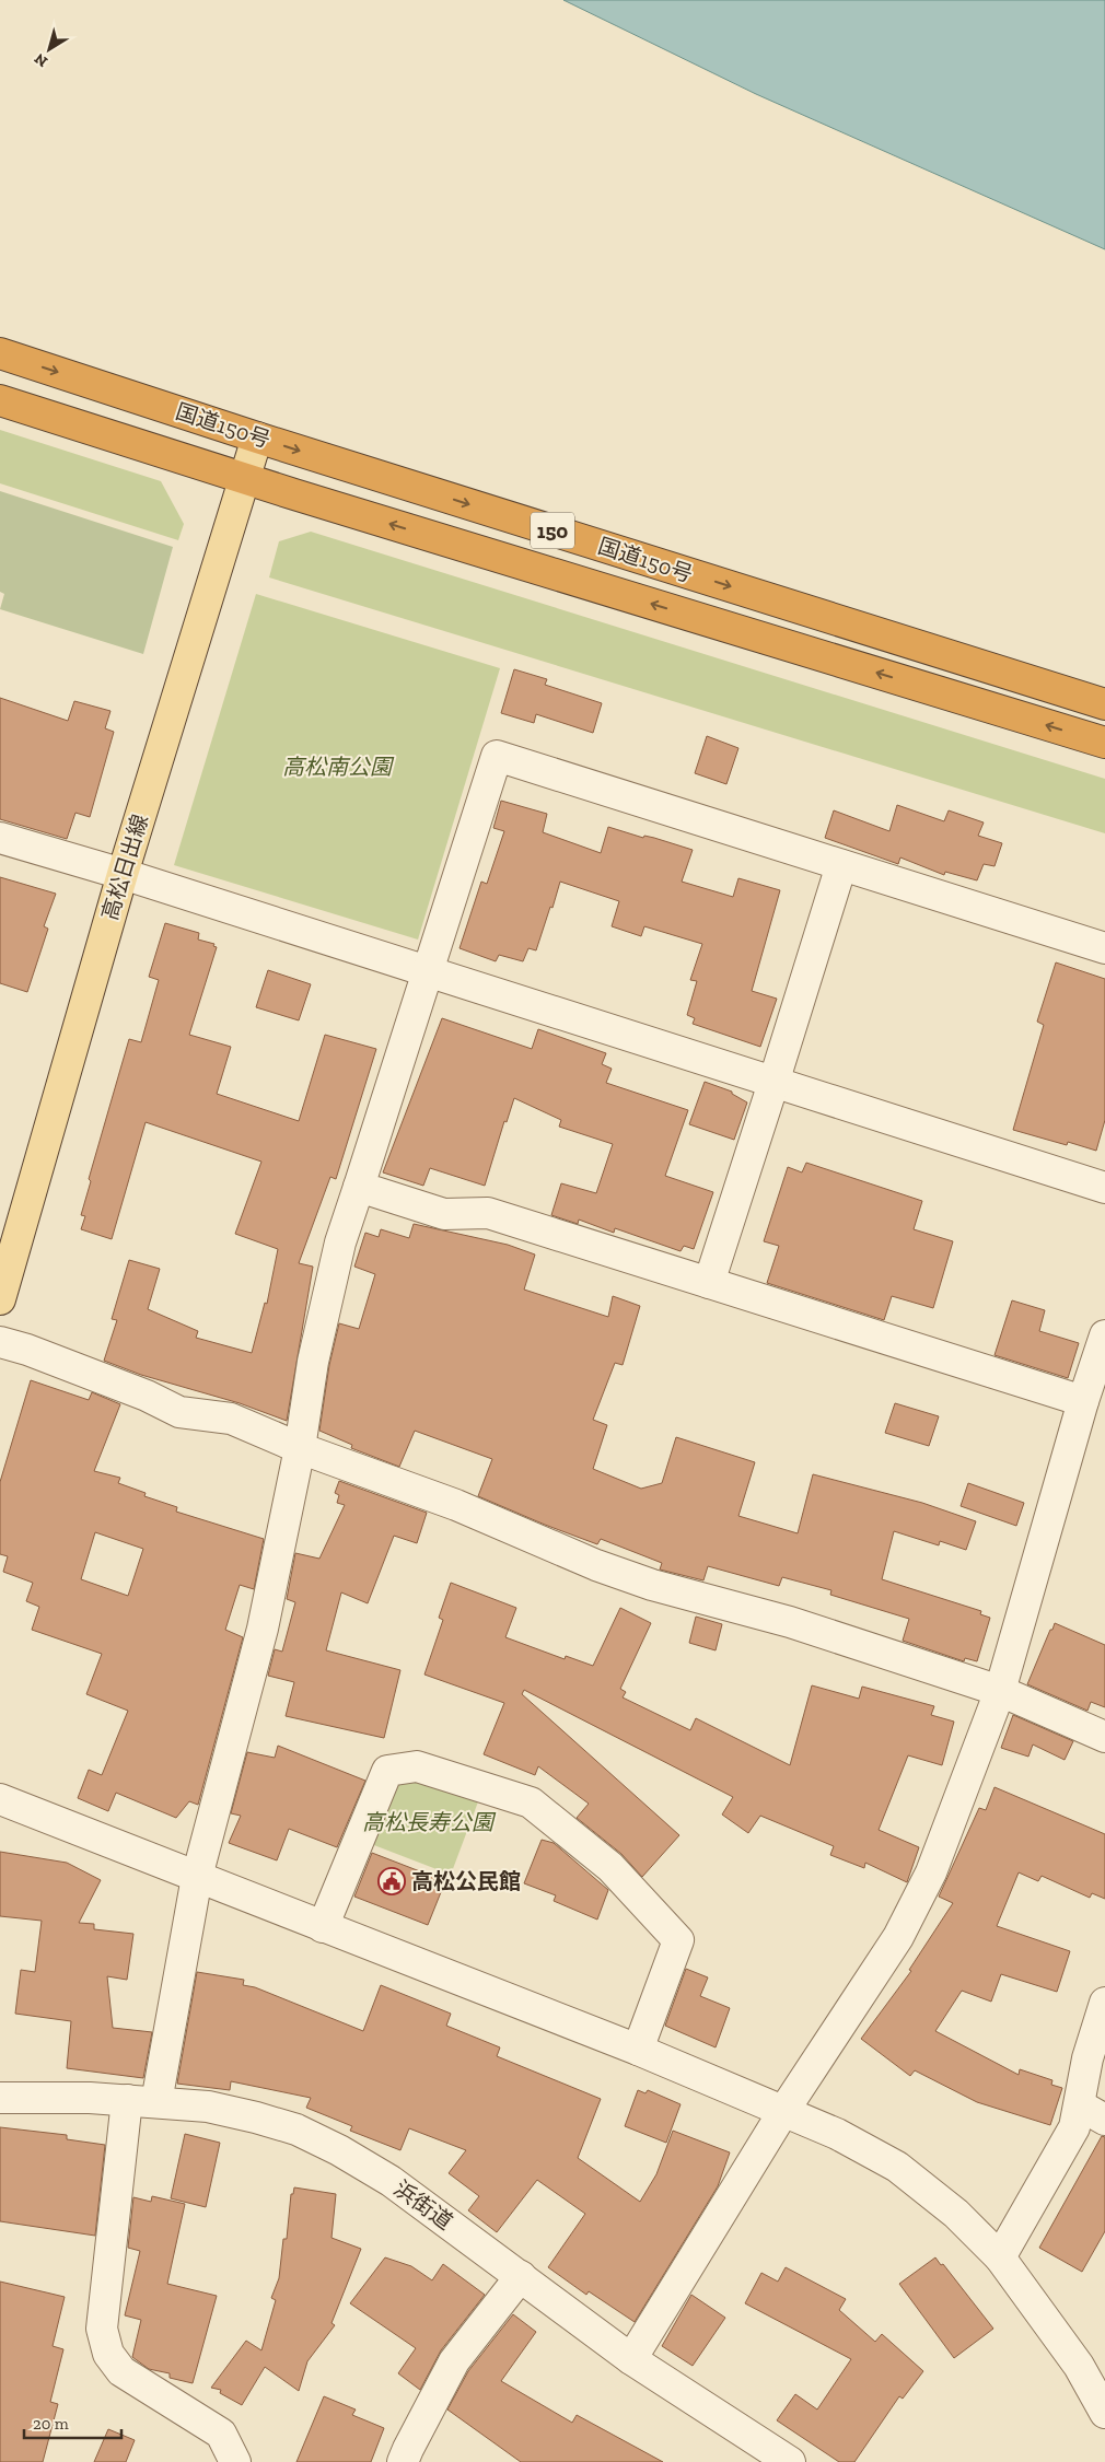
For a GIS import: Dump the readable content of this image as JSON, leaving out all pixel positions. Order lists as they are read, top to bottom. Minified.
{"streets":{"highway":["国道150号","150"],"main road":["高松日出線"],"street":["浜街道"]},"crossings":[["国道150号","高松日出線"]],"parks":["高松南公園","高松長寿公園"],"places":{"public building":["高松公民館"]},"scale_bar":"20 m","north":"bottom left"}
